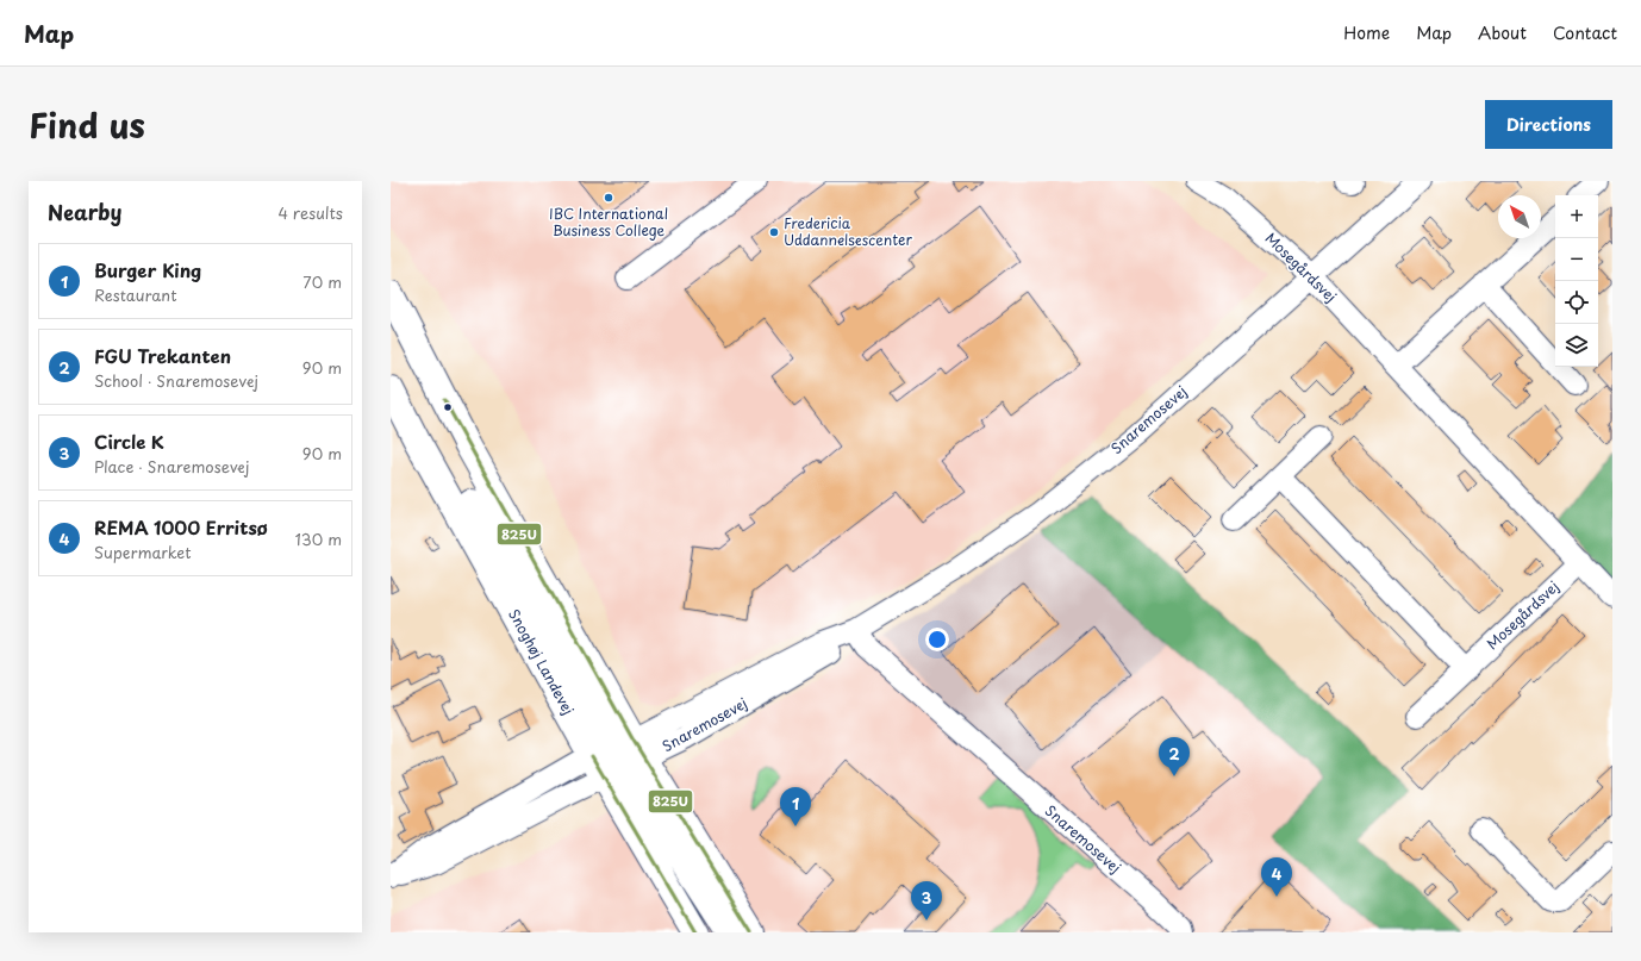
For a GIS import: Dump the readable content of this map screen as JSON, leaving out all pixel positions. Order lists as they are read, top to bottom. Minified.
{"streets":{"main road":["Snoghøj Landevej"],"street":["Mosegårdsvej","Snaremosevej"]},"crossings":[["Mosegårdsvej","Snaremosevej"],["Snaremosevej","Snoghøj Landevej"]],"places":["IBC International Business College","Fredericia Uddannelsescenter"],"lines":["transit line 825U"],"north":"top left","page":{"header":"Map","nav":["Home","Map","About","Contact"],"title":"Find us","buttons":"Directions","heading":["Nearby","4 results"],"map_buttons":["+","−"],"list":[{"mark":"1","name":"Burger King","note":"Restaurant","value":"70 m"},{"mark":"2","name":"FGU Trekanten","note":"School · Snaremosevej","value":"90 m"},{"mark":"3","name":"Circle K","note":"Place · Snaremosevej","value":"90 m"},{"mark":"4","name":"REMA 1000 Erritsø","note":"Supermarket","value":"130 m"}],"pins":["2","1","4","3"]}}
